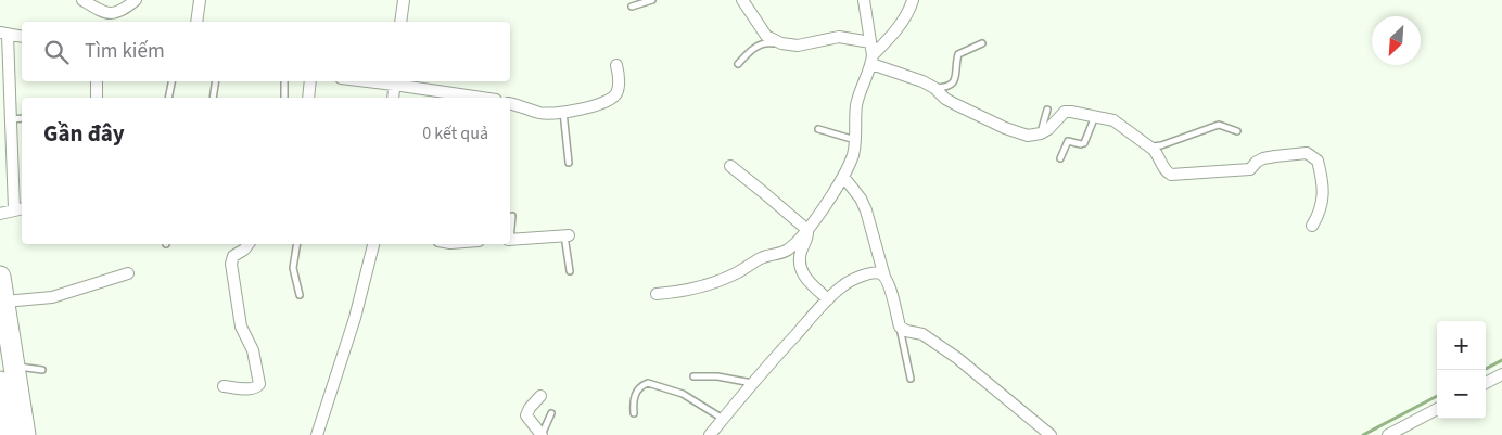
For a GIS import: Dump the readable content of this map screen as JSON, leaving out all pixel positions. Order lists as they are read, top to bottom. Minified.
{"north":"bottom left","page":{"search":"Tìm kiếm","heading":["Gần đây","0 kết quả"],"map_buttons":["+","−"]}}
